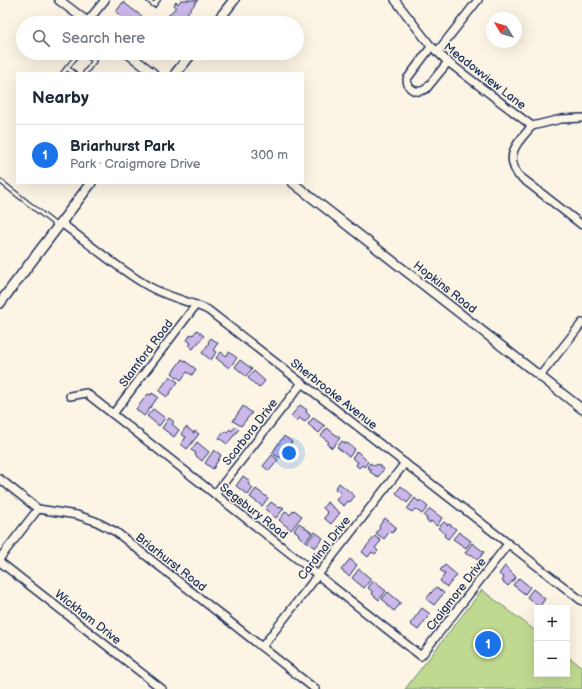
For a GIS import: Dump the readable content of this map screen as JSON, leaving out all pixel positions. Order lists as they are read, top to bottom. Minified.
{"streets":{"street":["Meadowview Lane","Hopkins Road","Stamford Road","Sherbrooke Avenue","Scarbora Drive","Segsbury Road","Cardinal Drive","Briarhurst Road","Craigmore Drive","Wickham Drive"]},"crossings":[["Stamford Road","Sherbrooke Avenue"],["Stamford Road","Segsbury Road"],["Sherbrooke Avenue","Scarbora Drive"],["Sherbrooke Avenue","Cardinal Drive"],["Sherbrooke Avenue","Craigmore Drive"],["Scarbora Drive","Segsbury Road"],["Segsbury Road","Cardinal Drive"],["Segsbury Road","Craigmore Drive"],["Cardinal Drive","Briarhurst Road"]],"north":"top left","page":{"search":"Search here","heading":"Nearby","list":[{"mark":"1","name":"Briarhurst Park","note":"Park · Craigmore Drive","value":"300 m"}],"map_buttons":["+","−"],"pins":"1"}}
